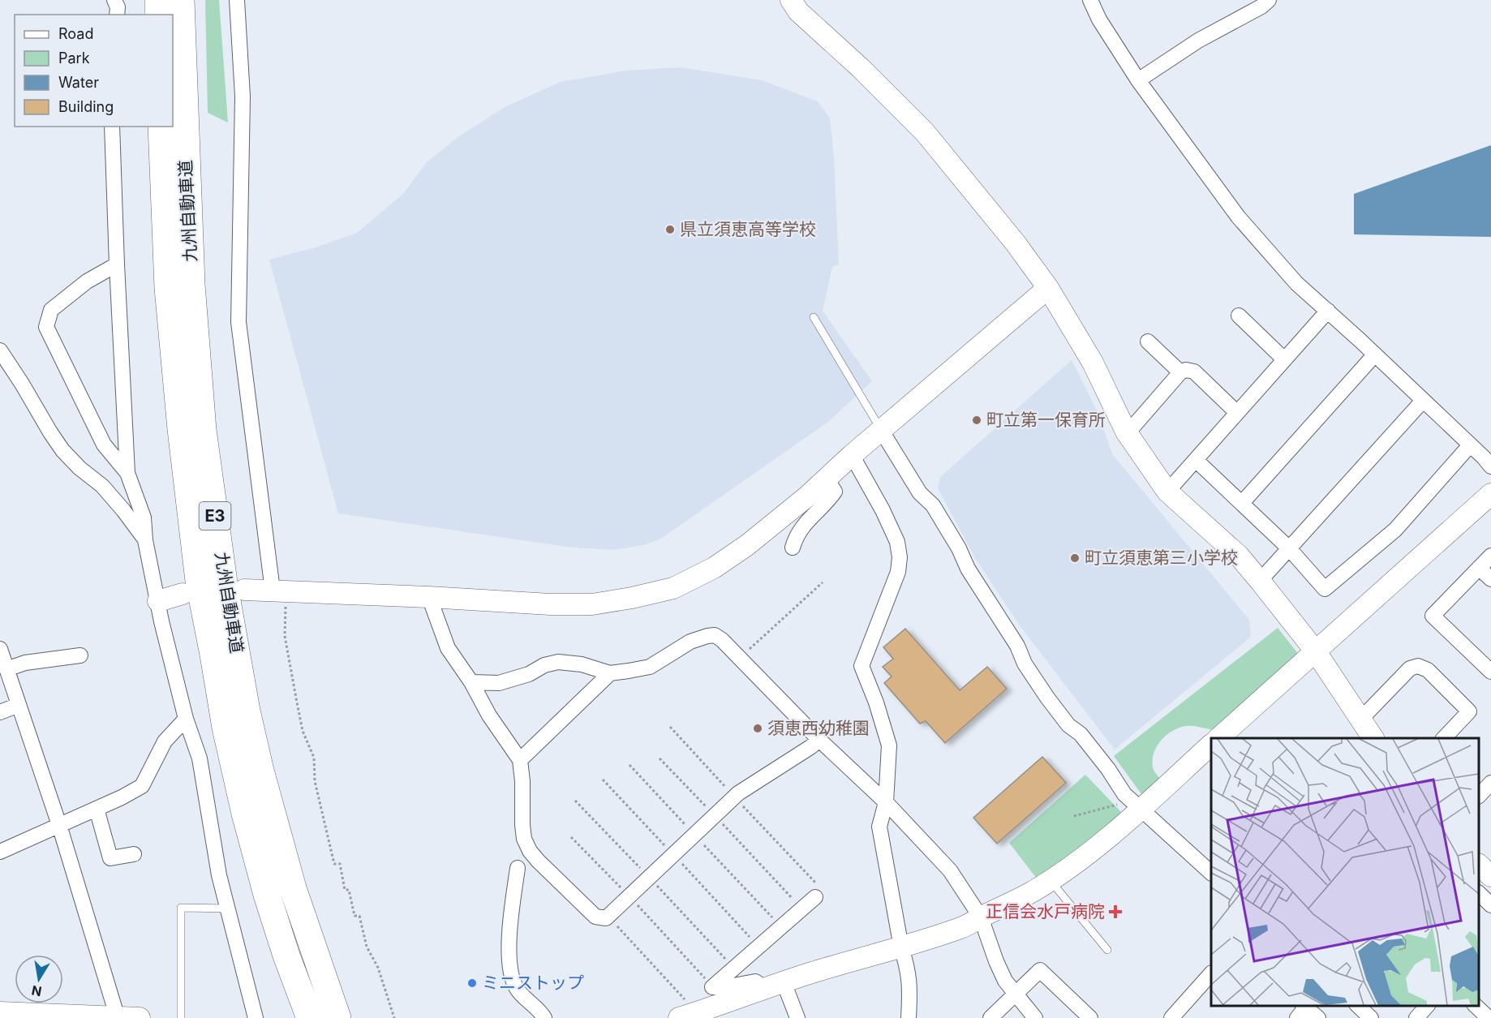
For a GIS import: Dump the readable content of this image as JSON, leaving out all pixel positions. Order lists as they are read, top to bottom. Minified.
{"streets":{"highway":["九州自動車道","E3"]},"places":{"other":["県立須恵高等学校","町立第一保育所","町立須恵第三小学校","須恵西幼稚園","ミニストップ"],"health":["正信会水戸病院"]},"legend":["Road","Park","Water","Building"],"north":"bottom"}
